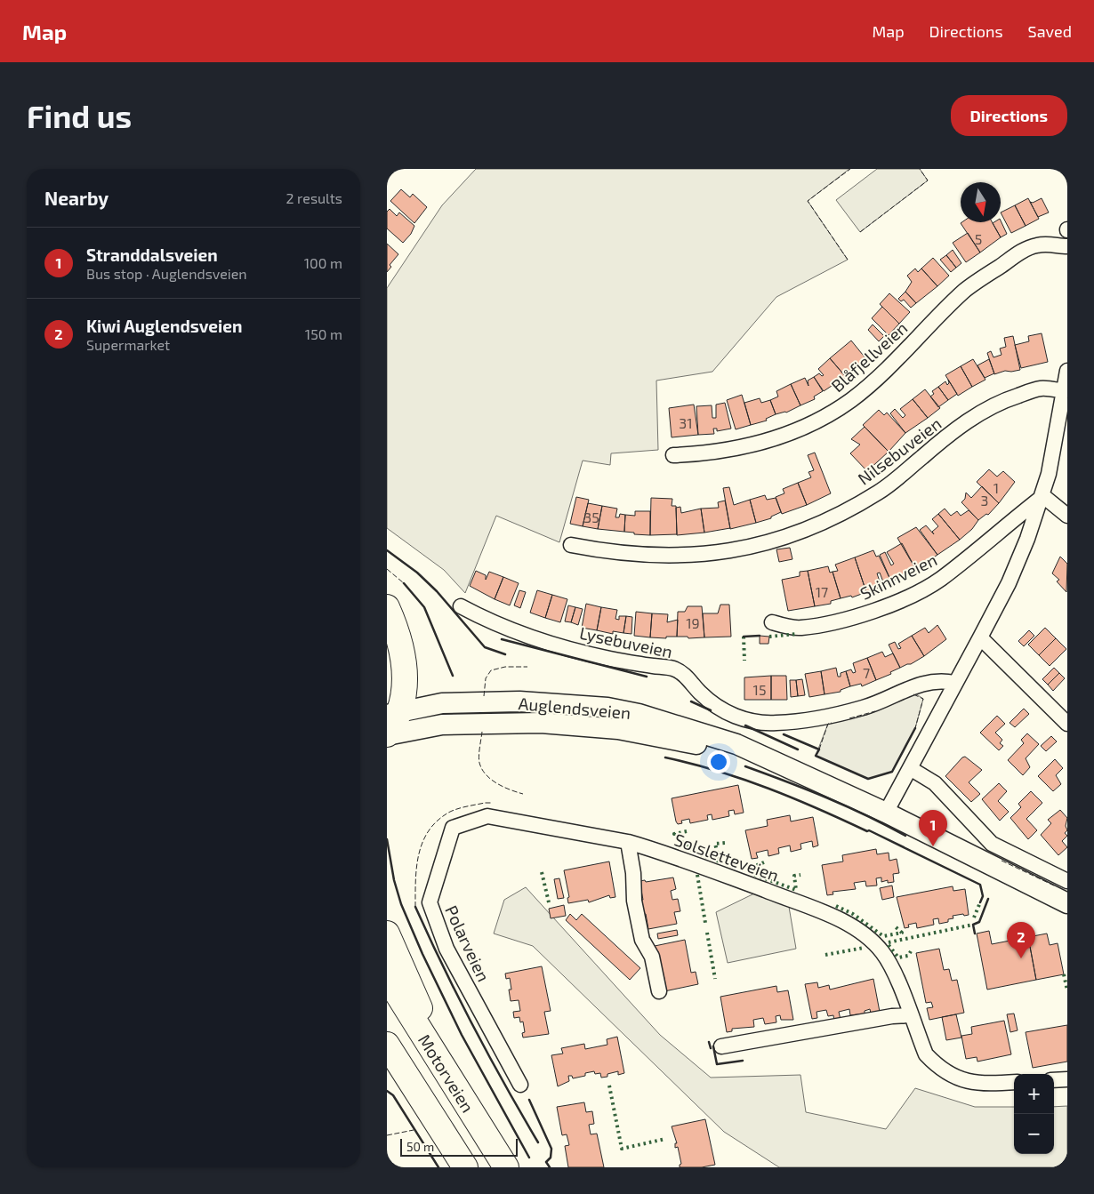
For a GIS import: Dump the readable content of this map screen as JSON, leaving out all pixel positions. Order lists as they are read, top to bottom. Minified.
{"streets":{"highway":["Motorveien"],"main road":["Auglendsveien"],"street":["Blåfjellveien","Nilsebuveien","Skinnveien","Lysebuveien","Solsletteveien","Polarveien"]},"crossings":[["Solsletteveien","Polarveien"]],"house_numbers":["5","31","1","3","35","17","19","7","15"],"scale_bar":"50 m","north":"bottom","page":{"header":"Map","nav":["Map","Directions","Saved"],"buttons":"Directions","title":"Find us","heading":["Nearby","2 results"],"list":[{"mark":"1","name":"Stranddalsveien","note":"Bus stop · Auglendsveien","value":"100 m"},{"mark":"2","name":"Kiwi Auglendsveien","note":"Supermarket","value":"150 m"}],"pins":["1","2"],"map_buttons":["+","−"],"scale":"50 m"}}
